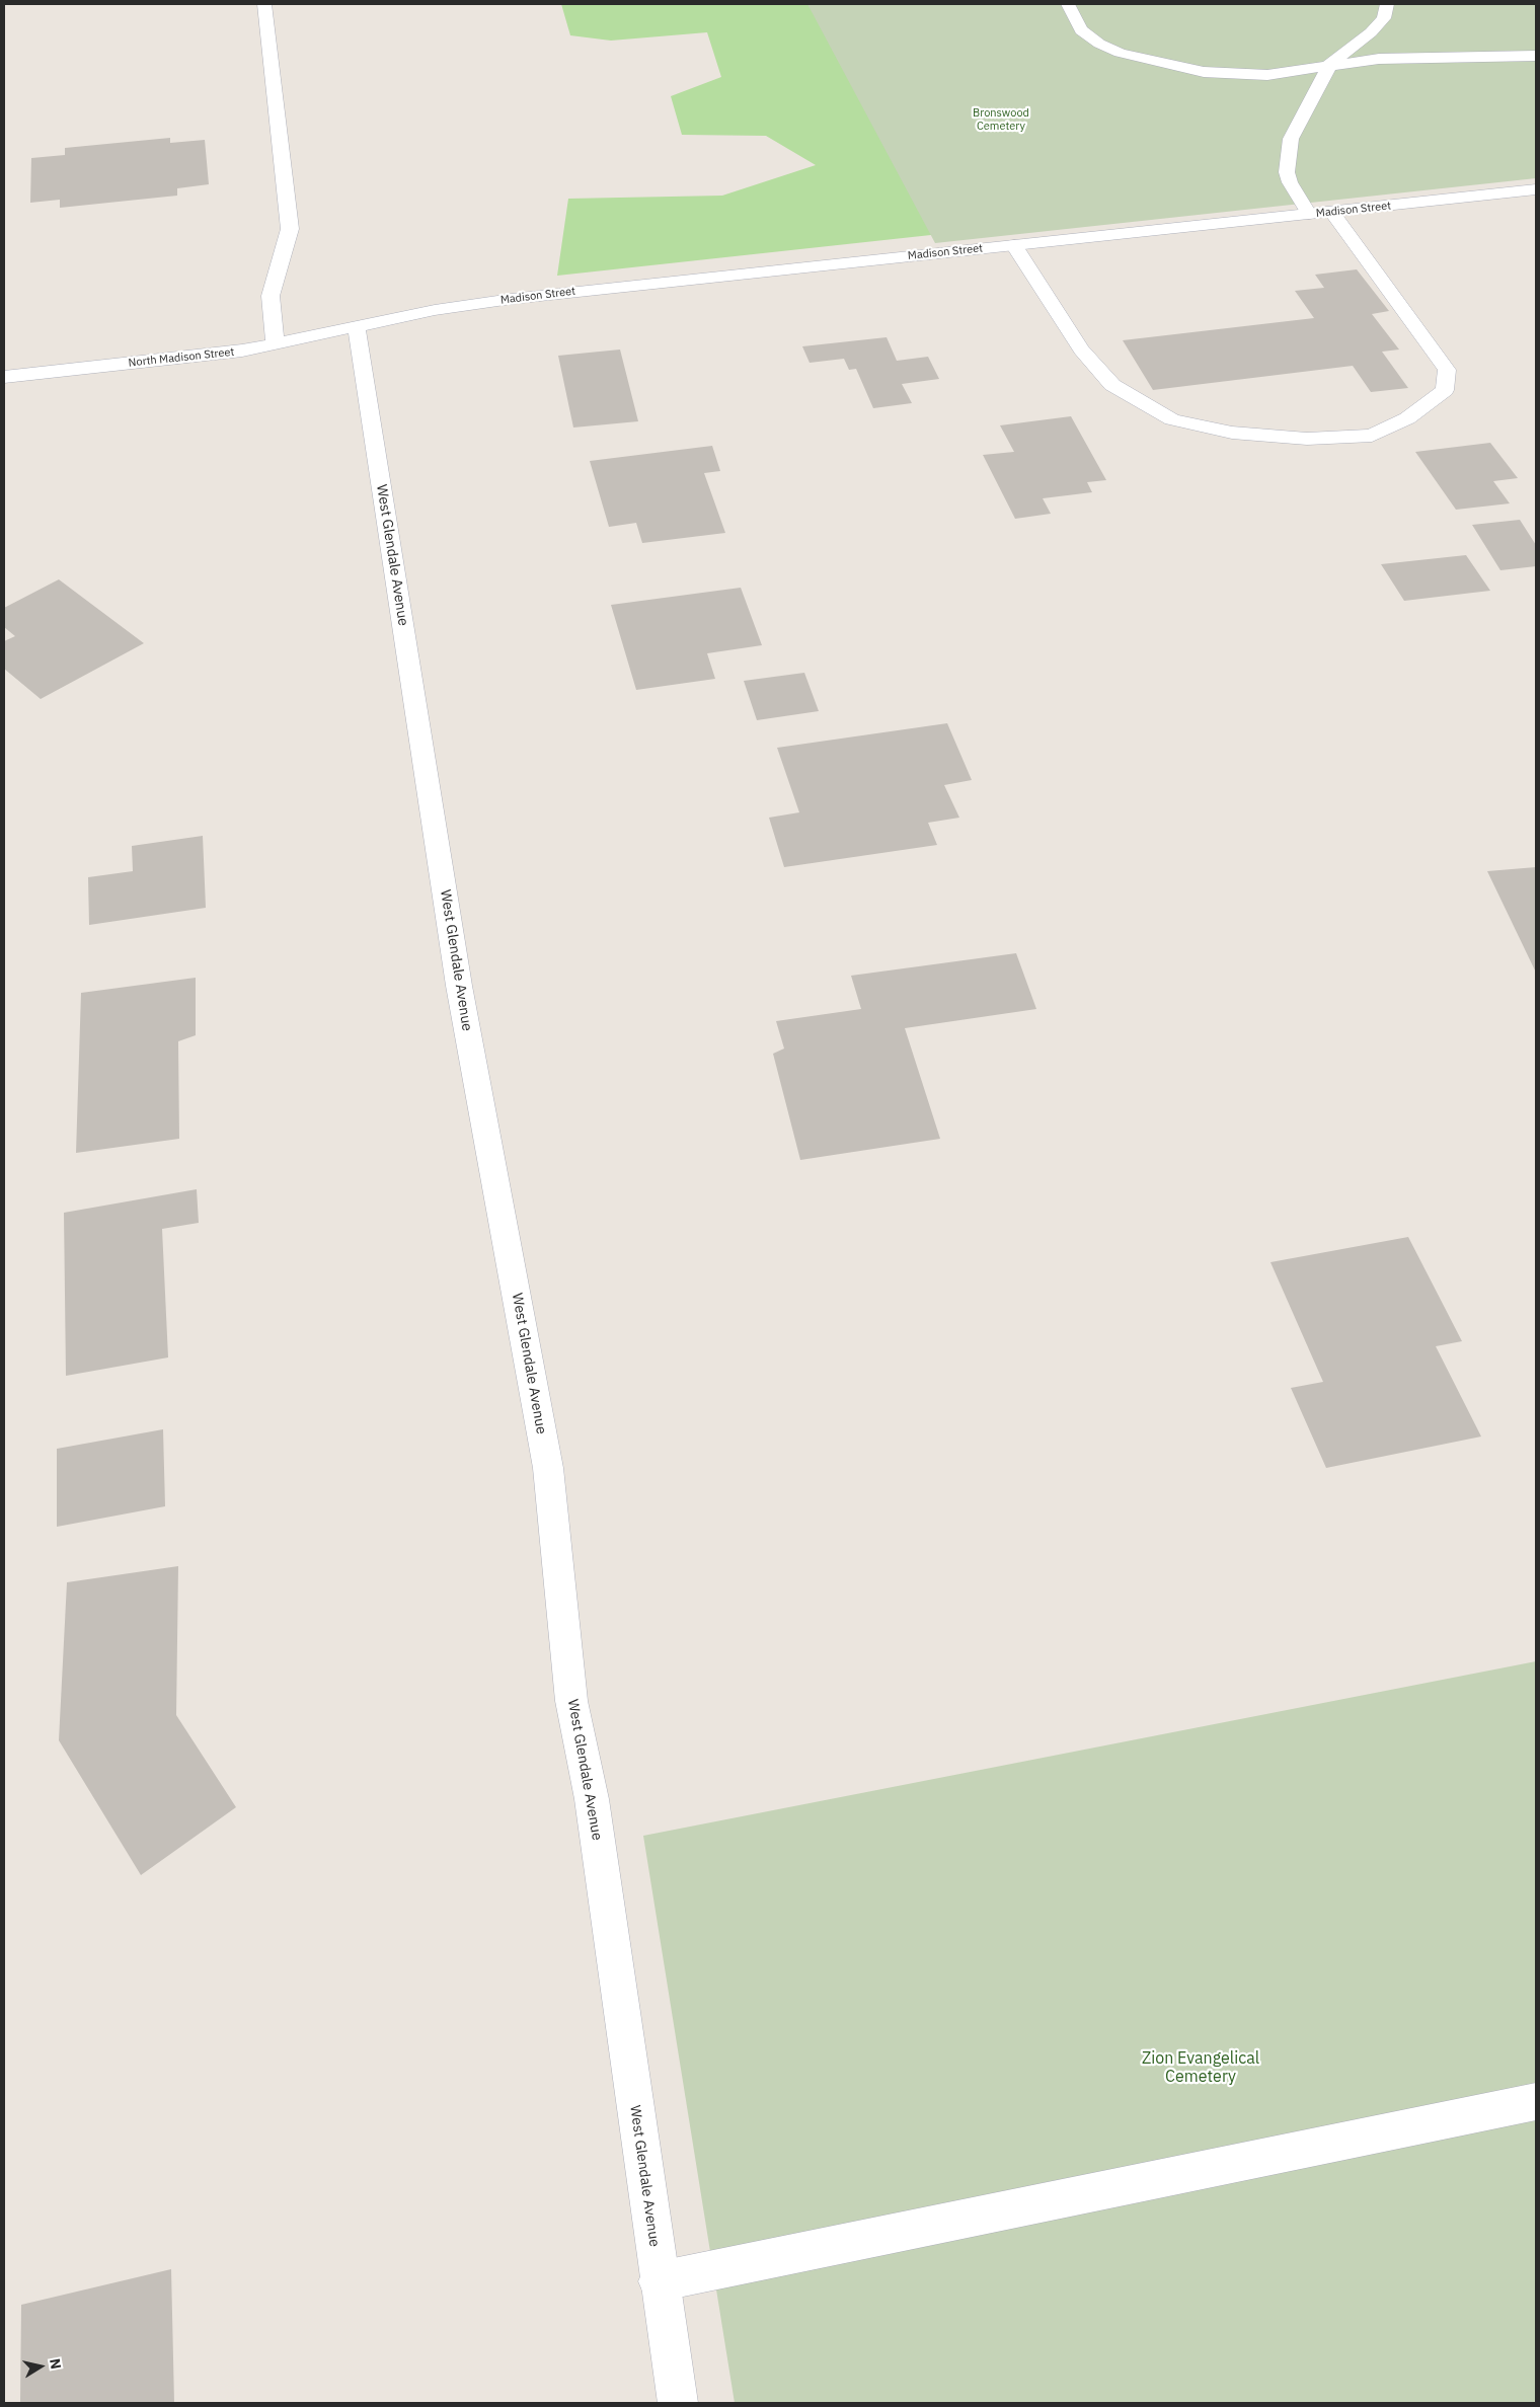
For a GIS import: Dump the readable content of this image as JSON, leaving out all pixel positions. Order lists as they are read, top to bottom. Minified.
{"streets":{"street":["Madison Street","North Madison Street","West Glendale Avenue"]},"crossings":[["Madison Street","North Madison Street"],["Madison Street","West Glendale Avenue"],["North Madison Street","West Glendale Avenue"]],"parks":["Bronswood Cemetery","Zion Evangelical Cemetery"],"north":"right"}
